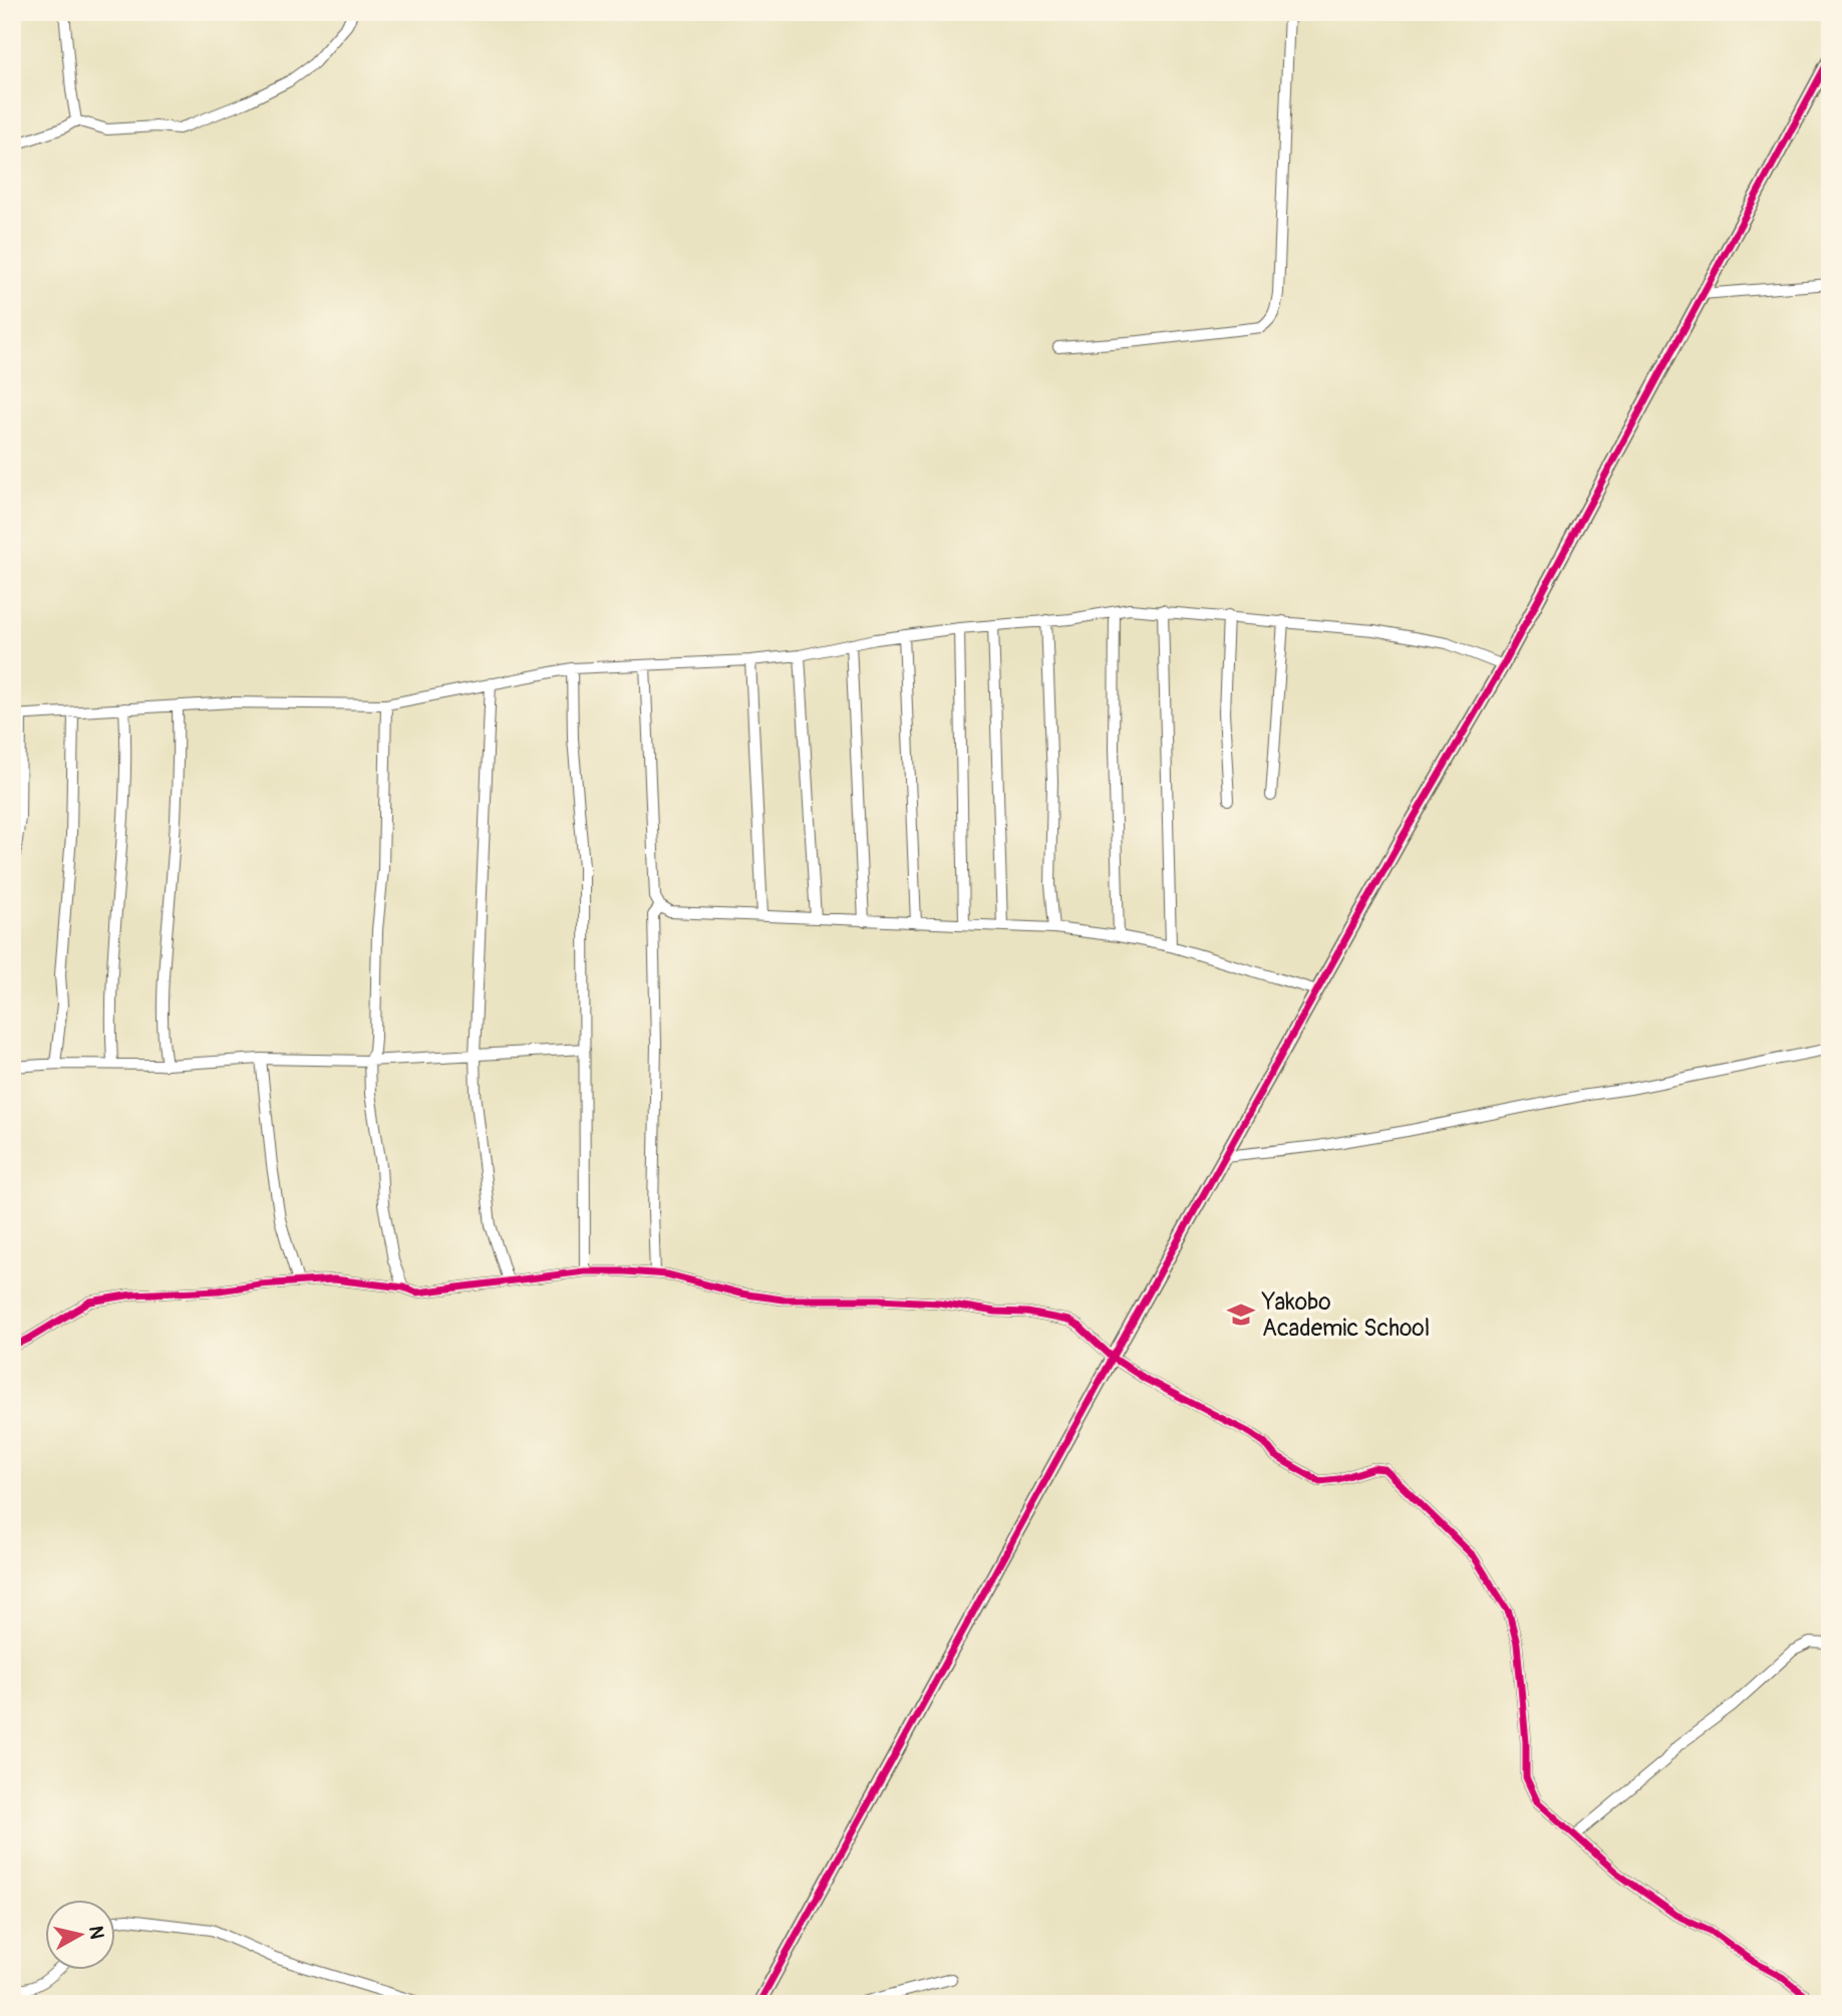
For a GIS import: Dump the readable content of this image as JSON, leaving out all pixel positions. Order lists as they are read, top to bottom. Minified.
{"places":{"school or university":["Yakobo Academic School"]},"north":"right"}
